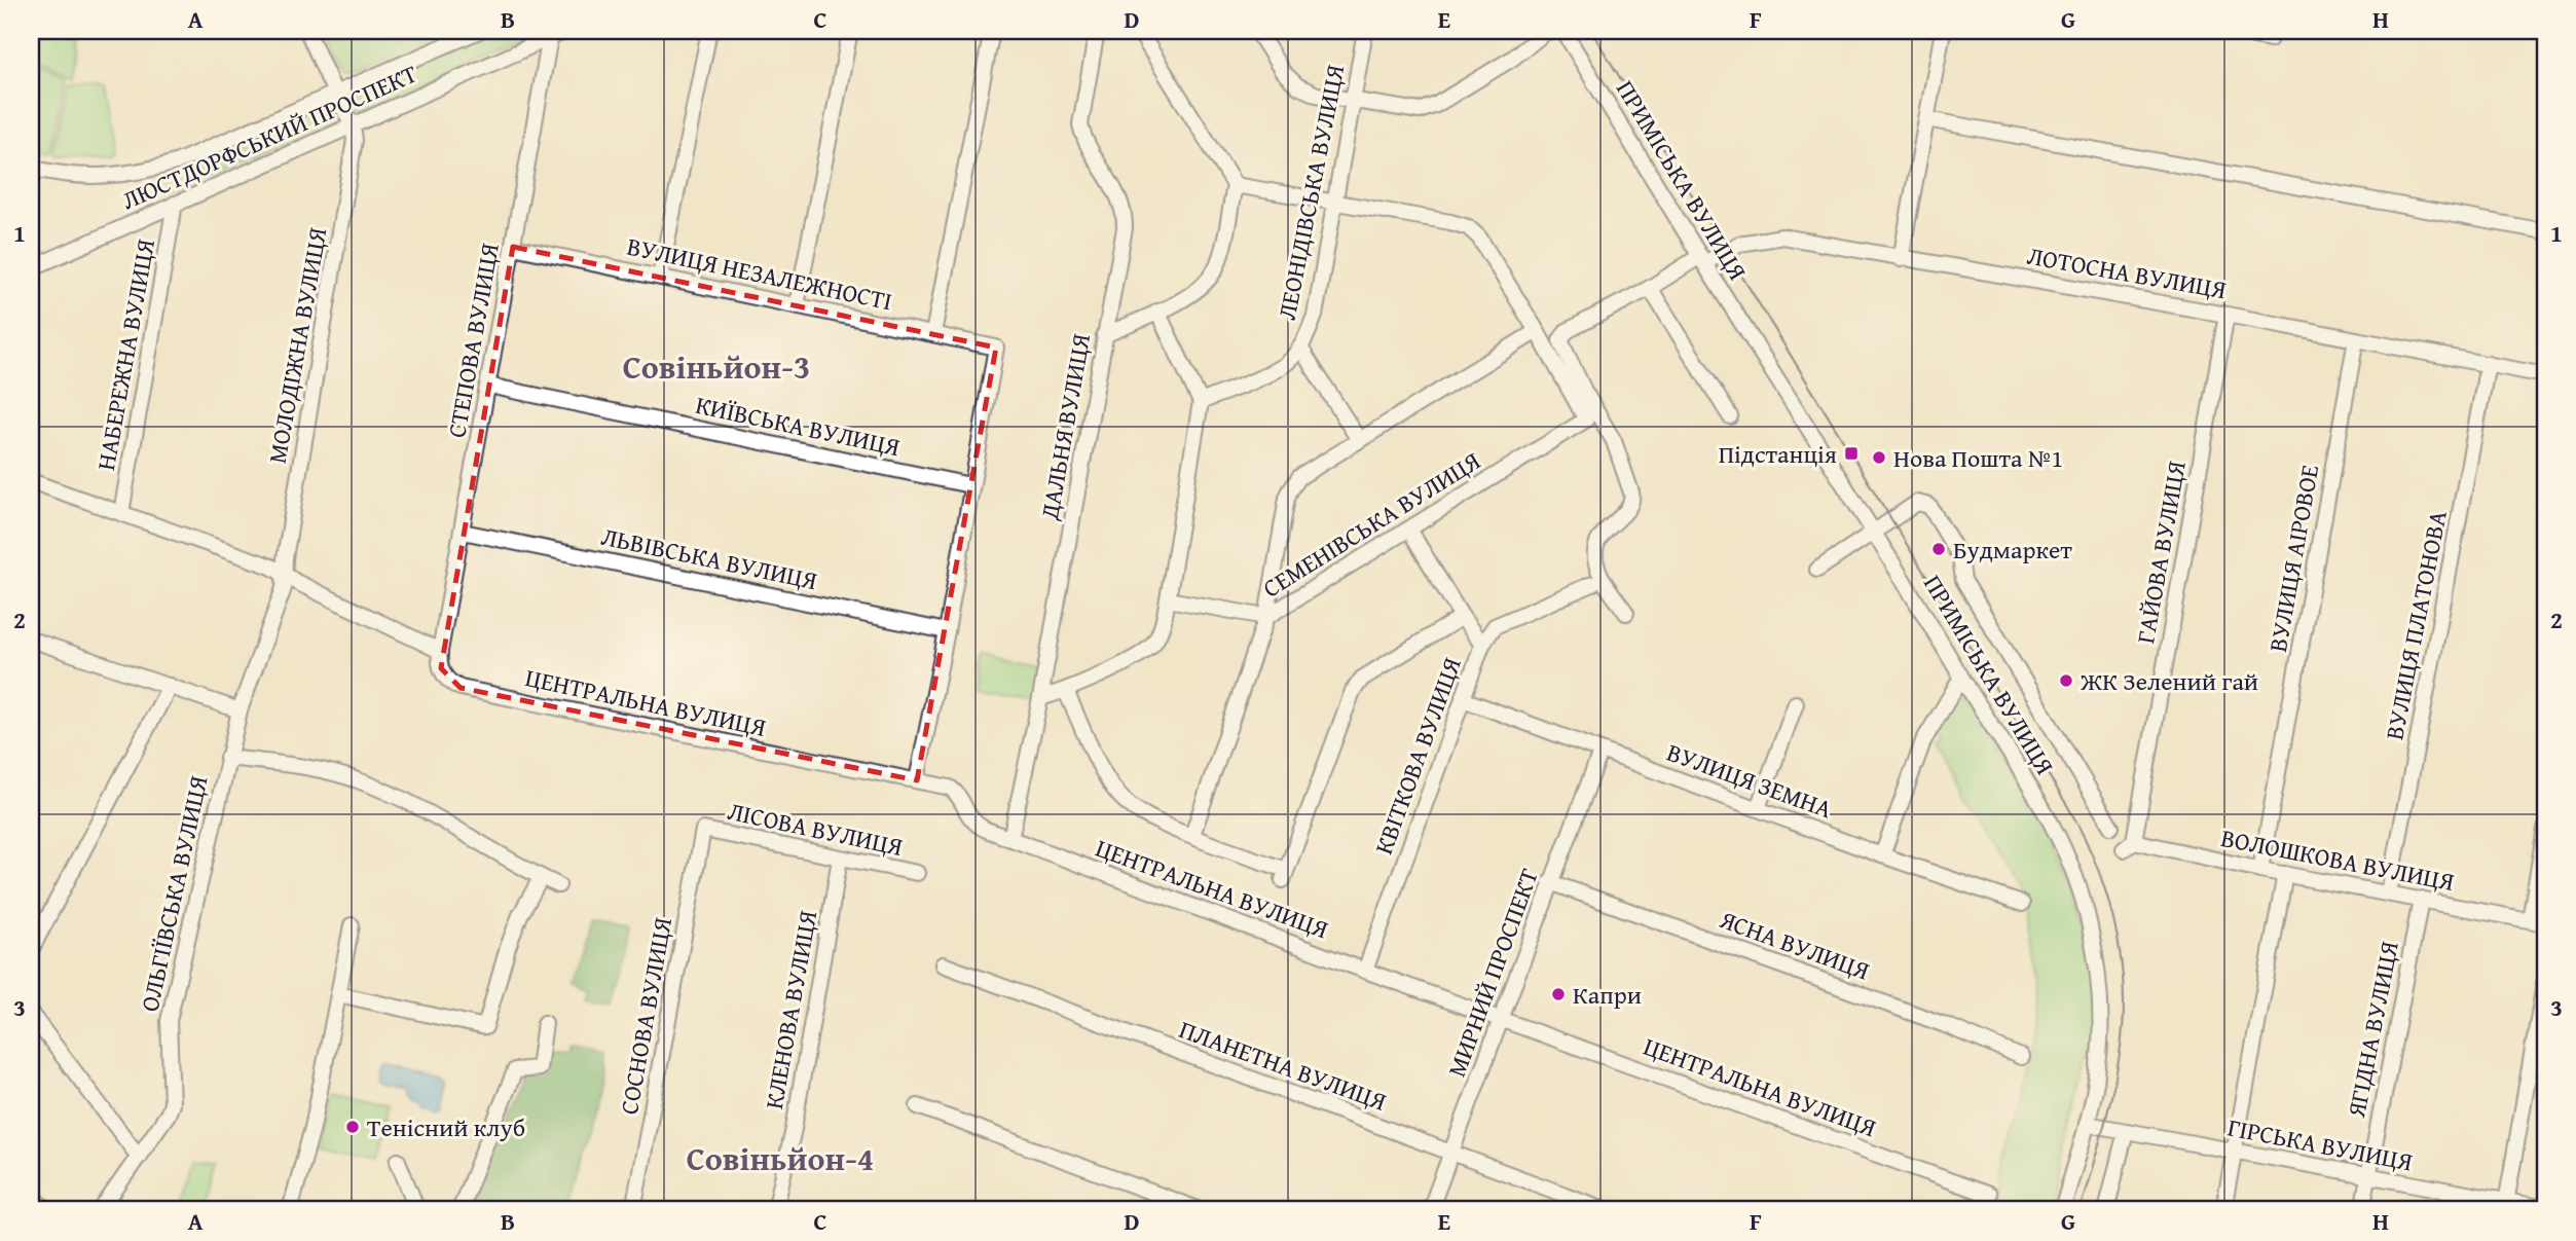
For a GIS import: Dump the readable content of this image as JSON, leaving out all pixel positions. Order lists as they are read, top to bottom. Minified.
{"streets":{"street":["ЛЮСТДОРФСЬКИЙ ПРОСПЕКТ","ПРИМІСЬКА ВУЛИЦЯ","ЛЕОНІДІВСЬКА ВУЛИЦЯ","ЛОТОСНА ВУЛИЦЯ","ВУЛИЦЯ НЕЗАЛЕЖНОСТІ","СТЕПОВА ВУЛИЦЯ","МОЛОДІЖНА ВУЛИЦЯ","НАБЕРЕЖНА ВУЛИЦЯ","КИЇВСЬКА ВУЛИЦЯ","ДАЛЬНЯ ВУЛИЦЯ","СЕМЕНІВСЬКА ВУЛИЦЯ","ГАЙОВА ВУЛИЦЯ","ЛЬВІВСЬКА ВУЛИЦЯ","ВУЛИЦЯ АІРОВОЕ","ВУЛИЦЯ ПЛАТОНОВА","ЦЕНТРАЛЬНА ВУЛИЦЯ","КВІТКОВА ВУЛИЦЯ","ВУЛИЦЯ ЗЕМНА","ЛІСОВА ВУЛИЦЯ","ВОЛОШКОВА ВУЛИЦЯ","ОЛЬГІЇВСЬКА ВУЛИЦЯ","ЯСНА ВУЛИЦЯ","МИРНИЙ ПРОСПЕКТ","КЛЕНОВА ВУЛИЦЯ","СОСНОВА ВУЛИЦЯ","ЯГІДНА ВУЛИЦЯ","ПЛАНЕТНА ВУЛИЦЯ","ГІРСЬКА ВУЛИЦЯ"]},"crossings":[["ЛЮСТДОРФСЬКИЙ ПРОСПЕКТ","СТЕПОВА ВУЛИЦЯ"],["ЛЮСТДОРФСЬКИЙ ПРОСПЕКТ","МОЛОДІЖНА ВУЛИЦЯ"],["ЛЮСТДОРФСЬКИЙ ПРОСПЕКТ","НАБЕРЕЖНА ВУЛИЦЯ"],["ПРИМІСЬКА ВУЛИЦЯ","ЛОТОСНА ВУЛИЦЯ"],["ПРИМІСЬКА ВУЛИЦЯ","ГІРСЬКА ВУЛИЦЯ"],["ЛОТОСНА ВУЛИЦЯ","ГАЙОВА ВУЛИЦЯ"],["ЛОТОСНА ВУЛИЦЯ","ВУЛИЦЯ АІРОВОЕ"],["ЛОТОСНА ВУЛИЦЯ","ВУЛИЦЯ ПЛАТОНОВА"],["ВУЛИЦЯ НЕЗАЛЕЖНОСТІ","СТЕПОВА ВУЛИЦЯ"],["ВУЛИЦЯ НЕЗАЛЕЖНОСТІ","КИЇВСЬКА ВУЛИЦЯ"],["СТЕПОВА ВУЛИЦЯ","КИЇВСЬКА ВУЛИЦЯ"],["СТЕПОВА ВУЛИЦЯ","ЛЬВІВСЬКА ВУЛИЦЯ"],["СТЕПОВА ВУЛИЦЯ","ЦЕНТРАЛЬНА ВУЛИЦЯ"],["МОЛОДІЖНА ВУЛИЦЯ","ОЛЬГІЇВСЬКА ВУЛИЦЯ"],["ДАЛЬНЯ ВУЛИЦЯ","ЦЕНТРАЛЬНА ВУЛИЦЯ"],["СЕМЕНІВСЬКА ВУЛИЦЯ","КВІТКОВА ВУЛИЦЯ"],["ГАЙОВА ВУЛИЦЯ","ВОЛОШКОВА ВУЛИЦЯ"],["ВУЛИЦЯ АІРОВОЕ","ВОЛОШКОВА ВУЛИЦЯ"],["ВУЛИЦЯ ПЛАТОНОВА","ВОЛОШКОВА ВУЛИЦЯ"],["ЦЕНТРАЛЬНА ВУЛИЦЯ","КВІТКОВА ВУЛИЦЯ"],["ЦЕНТРАЛЬНА ВУЛИЦЯ","МИРНИЙ ПРОСПЕКТ"],["КВІТКОВА ВУЛИЦЯ","ВУЛИЦЯ ЗЕМНА"],["ВУЛИЦЯ ЗЕМНА","МИРНИЙ ПРОСПЕКТ"],["ЛІСОВА ВУЛИЦЯ","КЛЕНОВА ВУЛИЦЯ"],["ЛІСОВА ВУЛИЦЯ","СОСНОВА ВУЛИЦЯ"],["ВОЛОШКОВА ВУЛИЦЯ","ЯГІДНА ВУЛИЦЯ"],["ЯСНА ВУЛИЦЯ","МИРНИЙ ПРОСПЕКТ"],["МИРНИЙ ПРОСПЕКТ","ПЛАНЕТНА ВУЛИЦЯ"],["ЯГІДНА ВУЛИЦЯ","ГІРСЬКА ВУЛИЦЯ"]],"districts":["Совіньйон-3","Совіньйон-4"],"places":{"transit":["Підстанція"],"other":["Нова Пошта №1","Будмаркет","ЖК Зелений гай","Капри","Тенісний клуб"]},"grid":{"columns":["A","B","C","D","E","F","G","H"],"rows":["1","2","3"]}}
